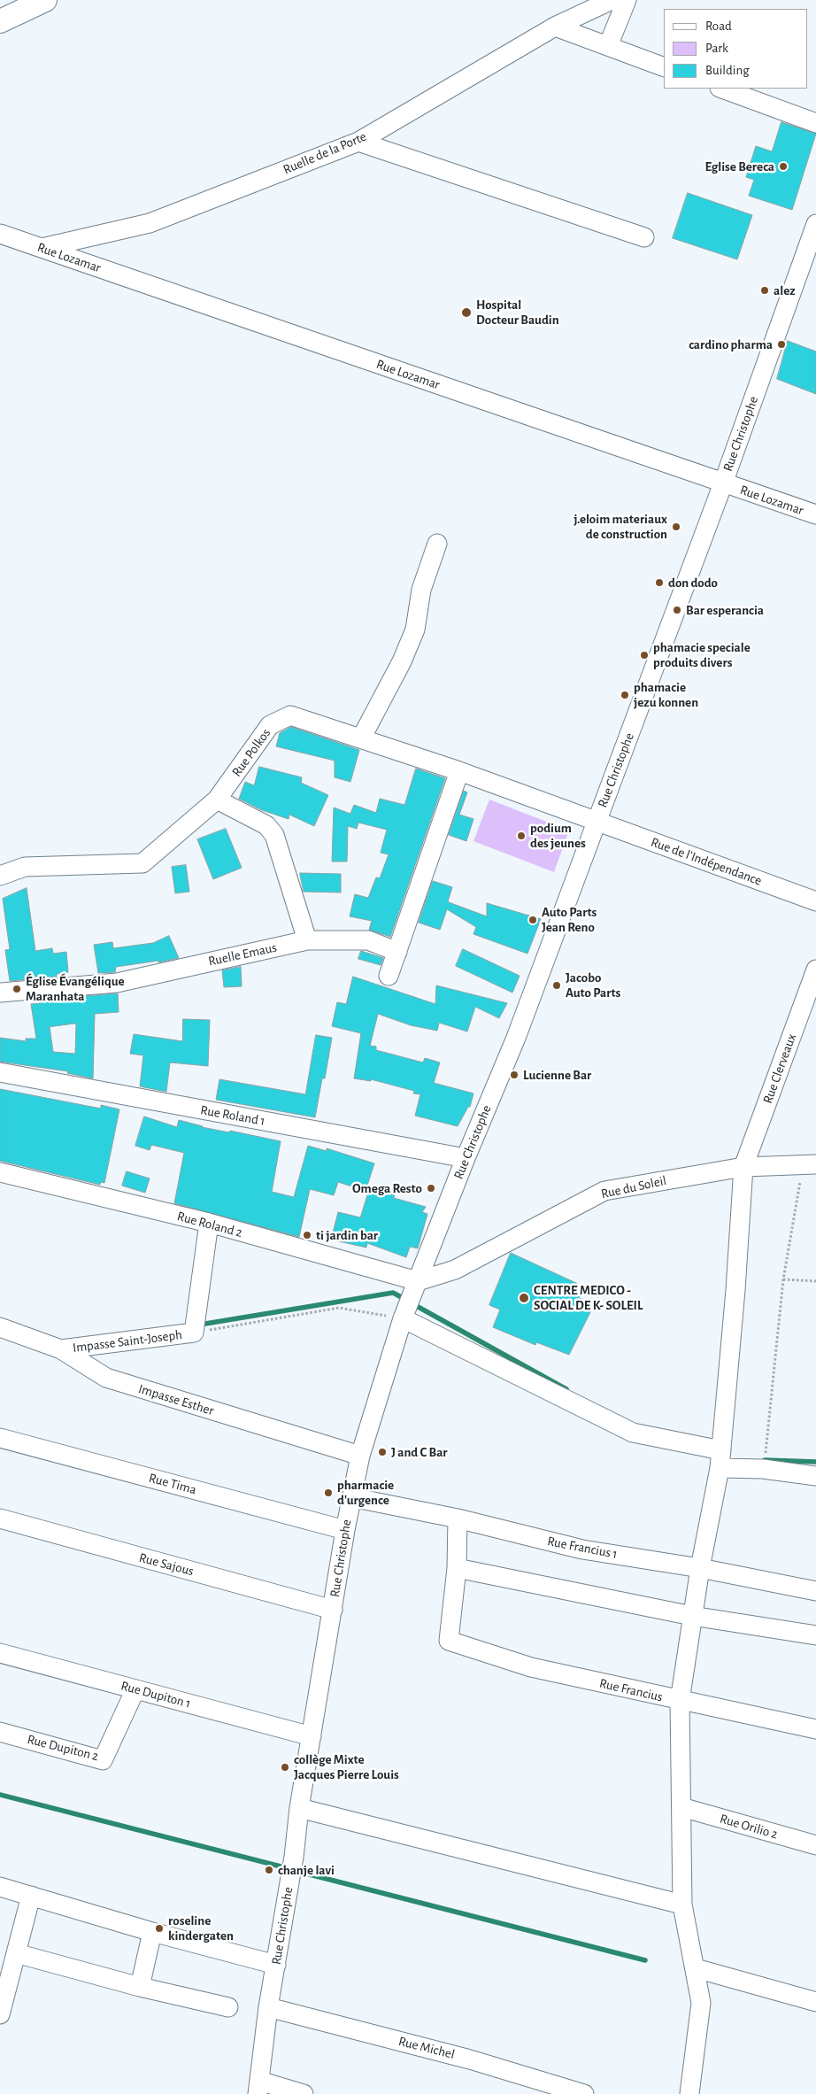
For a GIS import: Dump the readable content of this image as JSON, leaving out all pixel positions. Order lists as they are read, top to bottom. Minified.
{"streets":{"street":["Ruelle de la Porte","Rue Lozamar","Rue Christophe","Rue Polkos","Rue de l'Indépendance","Ruelle Emaus","Rue Clerveaux","Rue Roland 1","Rue du Soleil","Rue Roland 2","Impasse Saint-Joseph","Impasse Esther","Rue Tima","Rue Francius 1","Rue Sajous","Rue Francius","Rue Dupiton 1","Rue Dupiton 2","Rue Orilio 2","Rue Michel"]},"crossings":[["Ruelle de la Porte","Rue Lozamar"],["Rue Lozamar","Rue Christophe"],["Rue Christophe","Rue Polkos"],["Rue Christophe","Rue de l'Indépendance"],["Rue Christophe","Rue Roland 1"],["Rue Christophe","Rue du Soleil"],["Rue Christophe","Rue Roland 2"],["Rue Christophe","Impasse Esther"],["Rue Christophe","Rue Tima"],["Rue Christophe","Rue Francius 1"],["Rue Christophe","Rue Sajous"],["Rue Christophe","Rue Dupiton 1"],["Rue Christophe","Rue Michel"],["Rue Polkos","Rue de l'Indépendance"],["Rue Clerveaux","Rue du Soleil"],["Rue Clerveaux","Rue Francius 1"],["Rue Clerveaux","Rue Francius"],["Rue Clerveaux","Rue Orilio 2"],["Rue du Soleil","Rue Roland 2"],["Impasse Saint-Joseph","Impasse Esther"],["Rue Dupiton 1","Rue Dupiton 2"]],"places":["Eglise Bereca","alez","Hospital Docteur Baudin","cardino pharma","j.eloim materiaux de construction","don dodo","Bar esperancia","phamacie speciale produits divers","phamacie jezu konnen","podium des jeunes","Auto Parts Jean Reno","Jacobo Auto Parts","Église Évangélique Maranhata","Lucienne Bar","Omega Resto","ti jardin bar","CENTRE MEDICO - SOCIAL DE K- SOLEIL","J and C Bar","pharmacie d'urgence","collège Mixte Jacques Pierre Louis","chanje lavi","roseline kindergaten"],"legend":["Road","Park","Building"]}
